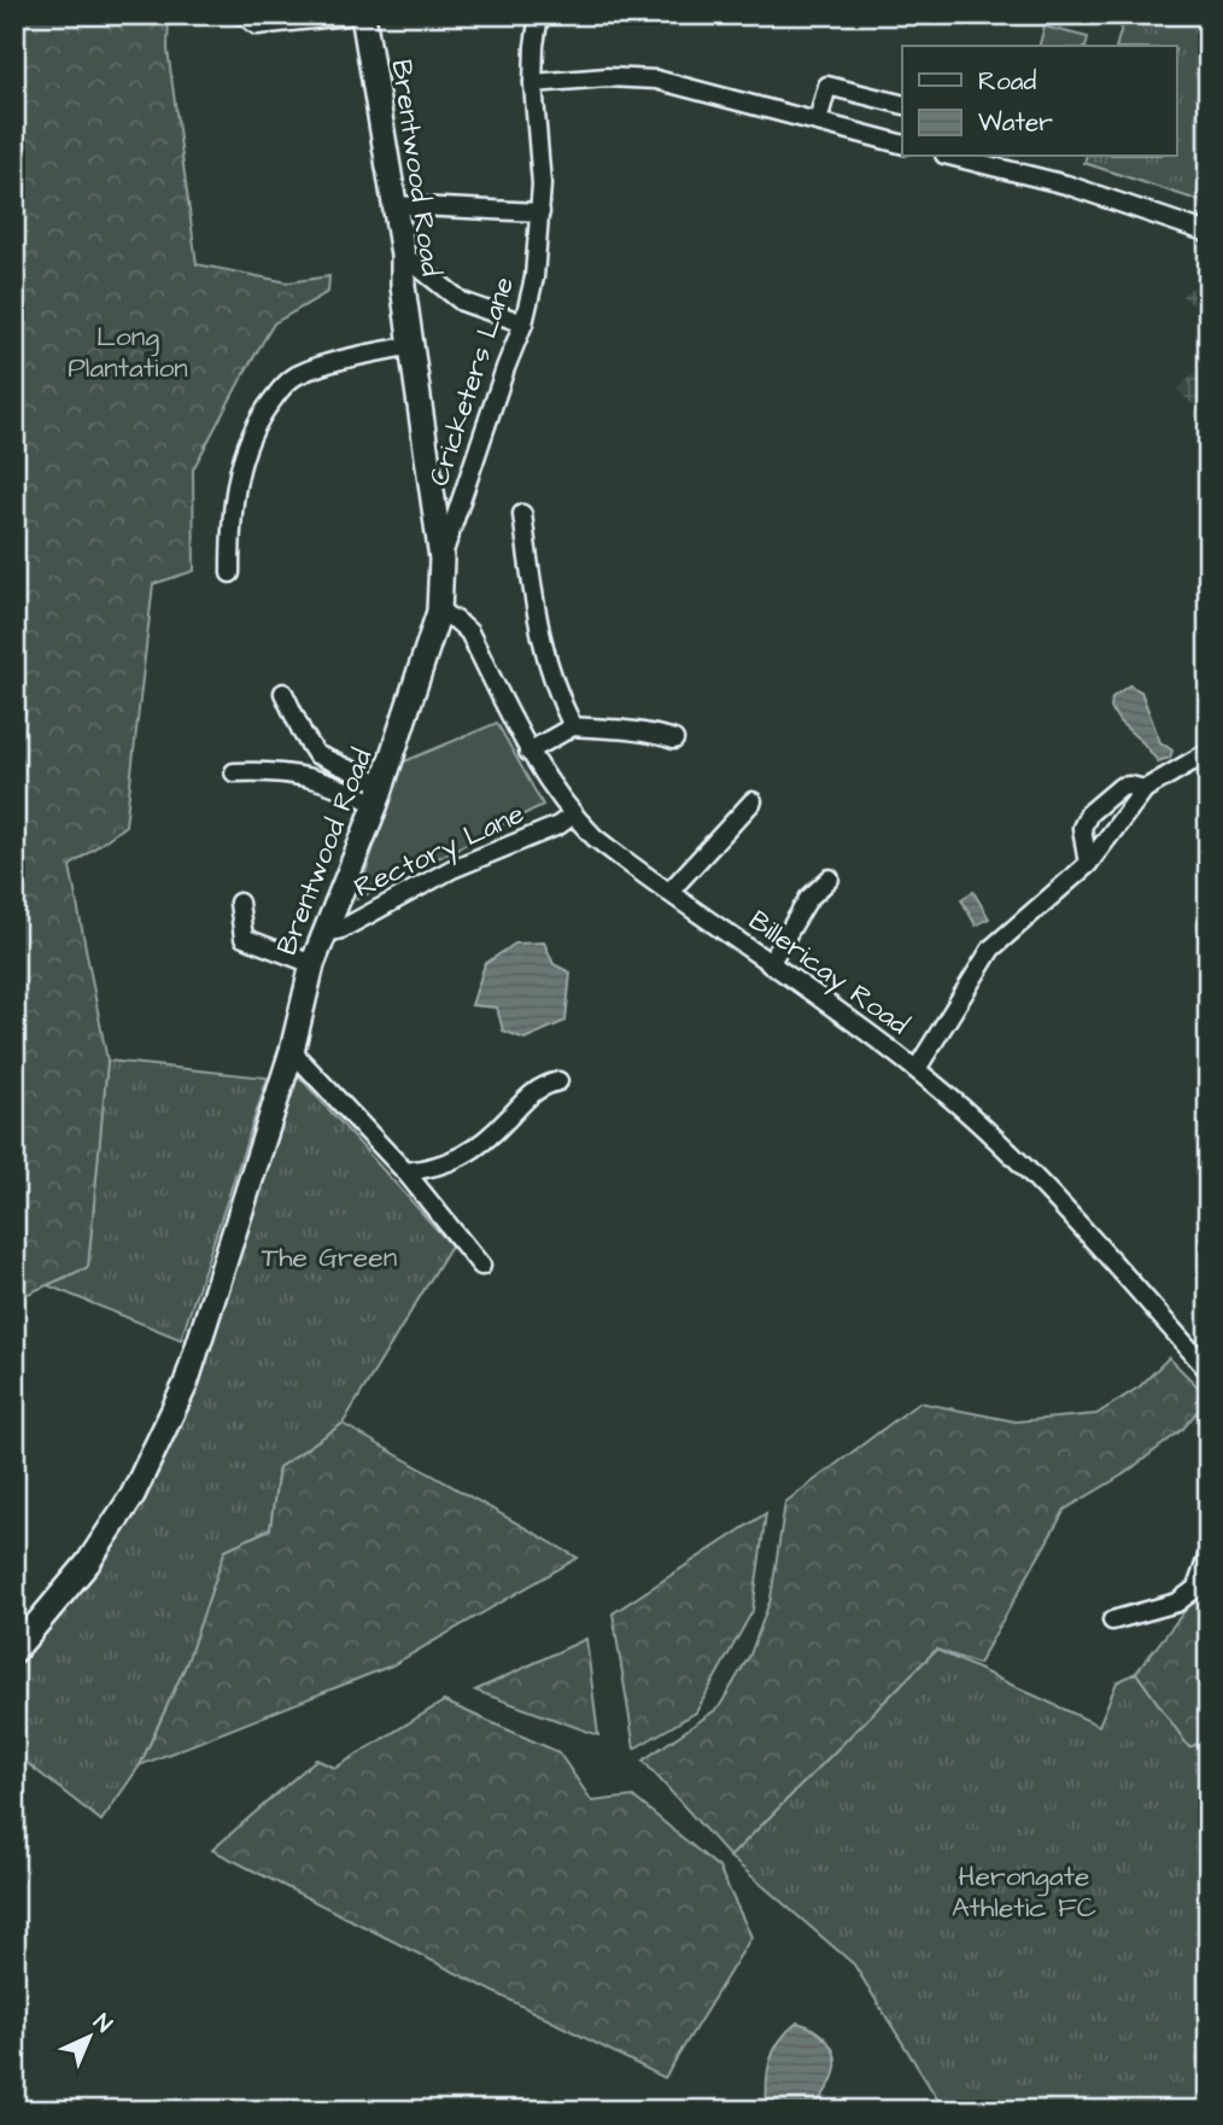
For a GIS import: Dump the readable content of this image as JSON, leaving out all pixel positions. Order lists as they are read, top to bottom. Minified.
{"streets":{"main road":["Brentwood Road"],"street":["Cricketers Lane","Rectory Lane","Billericay Road"]},"crossings":[["Brentwood Road","Cricketers Lane"],["Brentwood Road","Rectory Lane"],["Brentwood Road","Billericay Road"],["Rectory Lane","Billericay Road"]],"parks":["Long Plantation","The Green","Herongate Athletic FC"],"legend":["Road","Water"],"north":"top right"}
